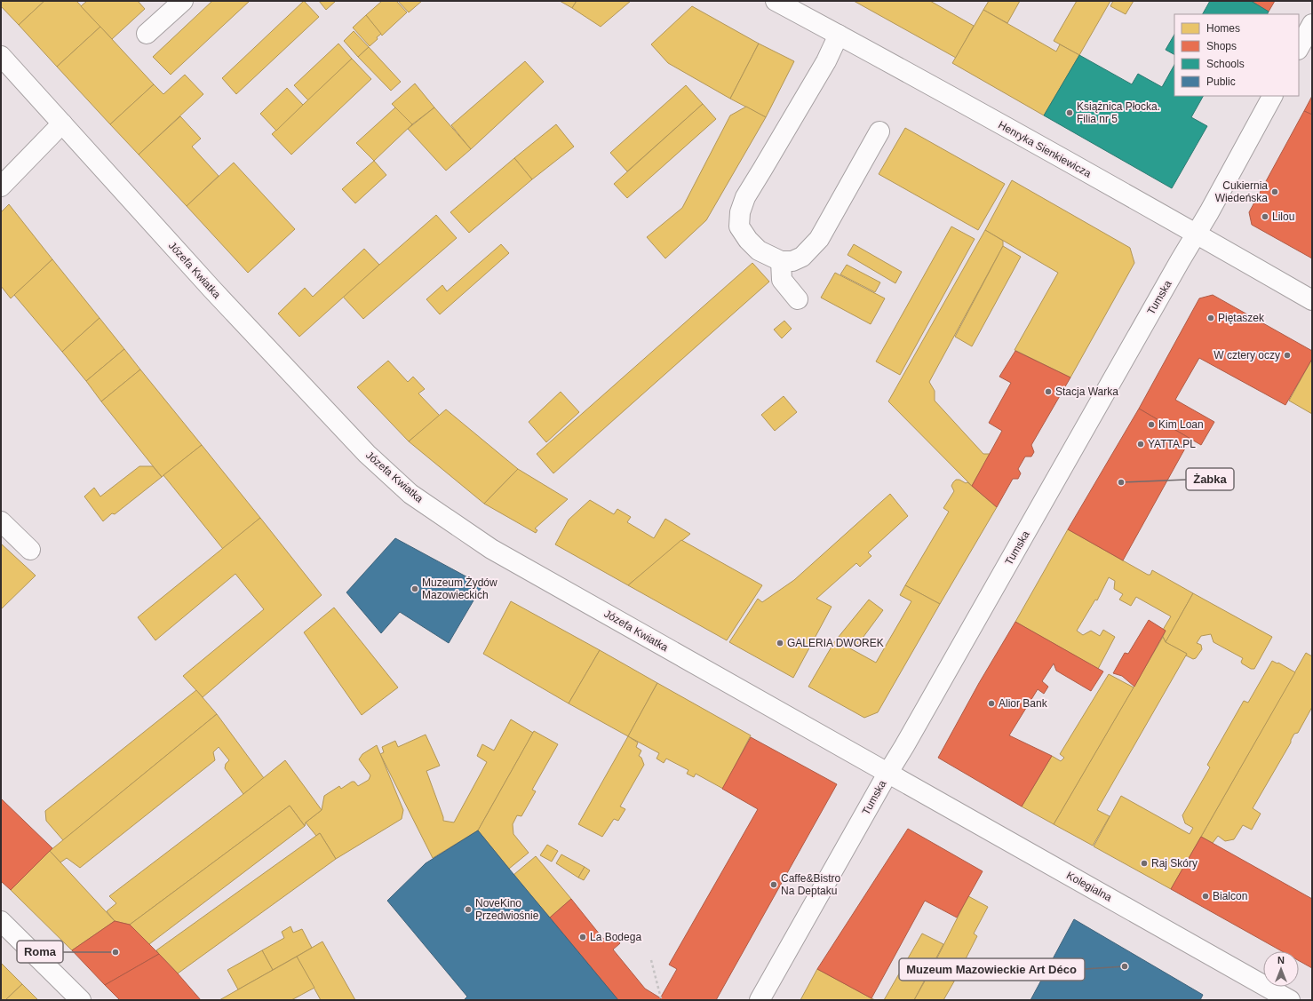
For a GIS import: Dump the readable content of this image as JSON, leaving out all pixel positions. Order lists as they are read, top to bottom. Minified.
{"streets":{"street":["Henryka Sienkiewicza","Józefa Kwiatka","Tumska","Kolegialna"]},"crossings":[["Henryka Sienkiewicza","Tumska"],["Józefa Kwiatka","Tumska"],["Józefa Kwiatka","Kolegialna"],["Tumska","Kolegialna"]],"places":["Książnica Płocka. Filia nr 5","Cukiernia Wiedeńska","Lilou","Piętaszek","W cztery oczy","Stacja Warka","Kim Loan","YATTA.PL","Żabka","Muzeum Żydów Mazowieckich","GALERIA DWOREK","Alior Bank","Raj Skóry","Caffe&Bistro Na Deptaku","Bialcon","NoveKino Przedwiośnie","La Bodega","Roma","Muzeum Mazowieckie Art Déco"],"legend":["Homes","Shops","Schools","Public"],"north":"top"}
